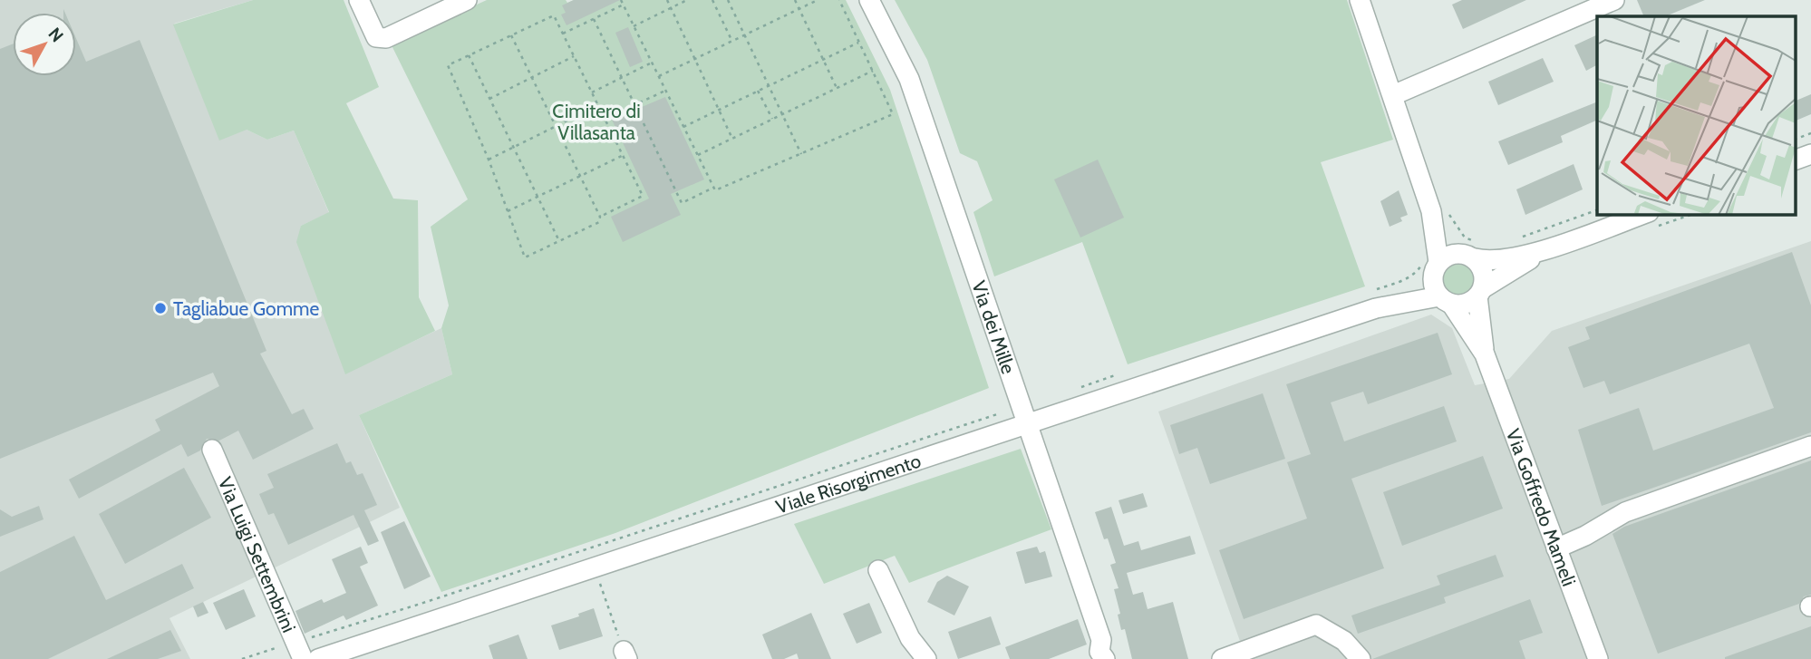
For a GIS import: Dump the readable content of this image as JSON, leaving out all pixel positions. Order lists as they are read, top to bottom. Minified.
{"streets":{"street":["Via dei Mille","Viale Risorgimento","Via Goffredo Mameli","Via Luigi Settembrini"]},"crossings":[["Via dei Mille","Viale Risorgimento"],["Viale Risorgimento","Via Goffredo Mameli"]],"parks":["Cimitero di Villasanta"],"places":["Tagliabue Gomme"],"north":"top right"}
